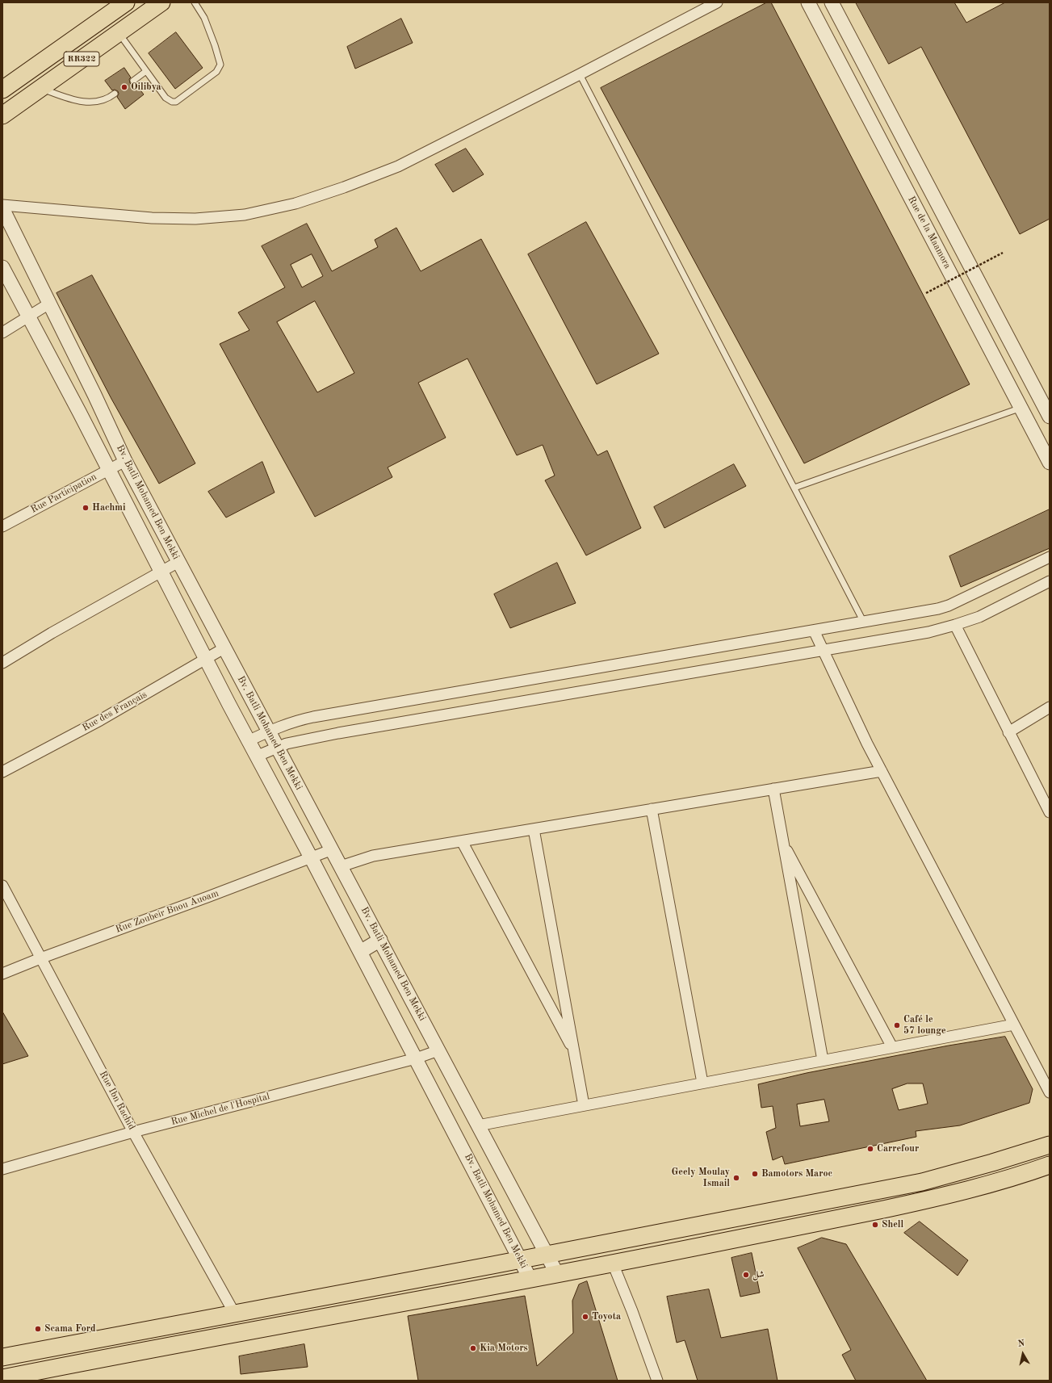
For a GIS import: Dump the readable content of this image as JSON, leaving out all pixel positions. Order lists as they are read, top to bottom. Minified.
{"streets":{"main road":["RR322"],"street":["Rue de la Maamora","Rue Participation","Bv. Batli Mohamed Ben Mekki","Rue des Français","Rue Zoubeir Bnou Auoam","Rue Ibn Rachid","Rue Michel de l'Hospital"]},"crossings":[["Rue Participation","Bv. Batli Mohamed Ben Mekki"],["Bv. Batli Mohamed Ben Mekki","Rue des Français"],["Bv. Batli Mohamed Ben Mekki","Rue Zoubeir Bnou Auoam"],["Bv. Batli Mohamed Ben Mekki","Rue Michel de l'Hospital"],["Rue Zoubeir Bnou Auoam","Rue Ibn Rachid"],["Rue Ibn Rachid","Rue Michel de l'Hospital"]],"places":["Oilibya","Hachmi","Café le 57 lounge","Carrefour","Bamotors Maroc","Geely Moulay Ismail","Shell","شل","Toyota","Scama Ford","Kia Motors"],"north":"top"}
